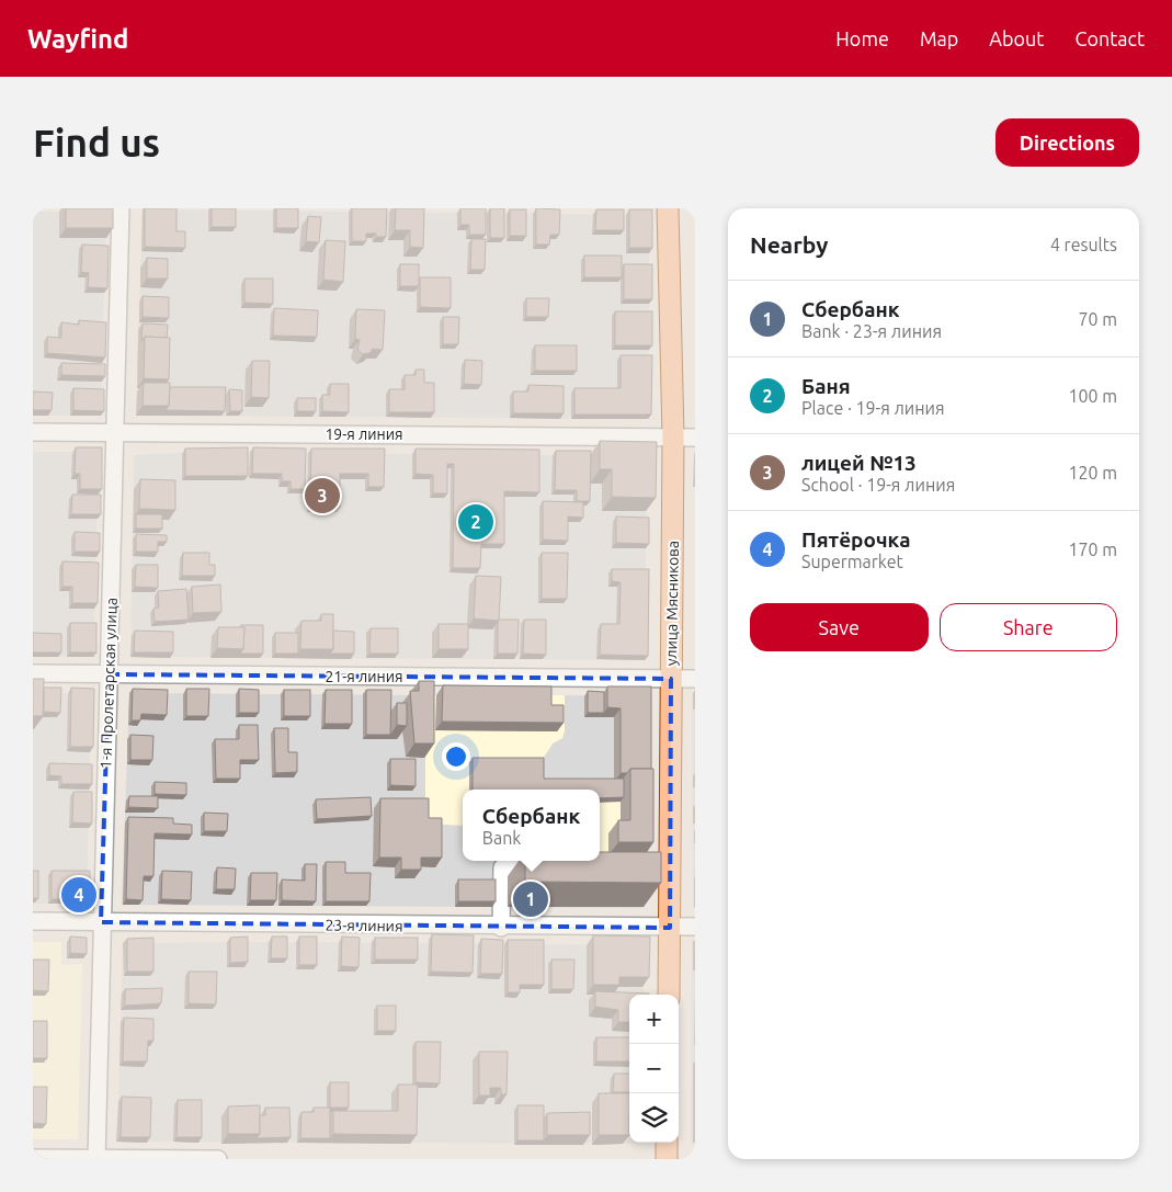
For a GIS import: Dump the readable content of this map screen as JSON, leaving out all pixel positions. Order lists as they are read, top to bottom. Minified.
{"streets":{"main road":["улица Мясникова"],"street":["19-я линия","21-я линия","1-я Пролетарская улица","23-я линия"]},"crossings":[["19-я линия","улица Мясникова"],["19-я линия","1-я Пролетарская улица"],["улица Мясникова","21-я линия"],["улица Мясникова","23-я линия"],["21-я линия","1-я Пролетарская улица"],["1-я Пролетарская улица","23-я линия"]],"page":{"header":"Wayfind","nav":["Home","Map","About","Contact"],"buttons":["Directions",["Save","Share"]],"title":"Find us","heading":["Nearby","4 results"],"list":[{"mark":"1","name":"Сбербанк","note":"Bank · 23-я линия","value":"70 m"},{"mark":"2","name":"Баня","note":"Place · 19-я линия","value":"100 m"},{"mark":"3","name":"лицей №13","note":"School · 19-я линия","value":"120 m"},{"mark":"4","name":"Пятёрочка","note":"Supermarket","value":"170 m"}],"pins":["3","2","4","1"],"popup":["Сбербанк","Bank"],"map_buttons":["+","−"]}}
